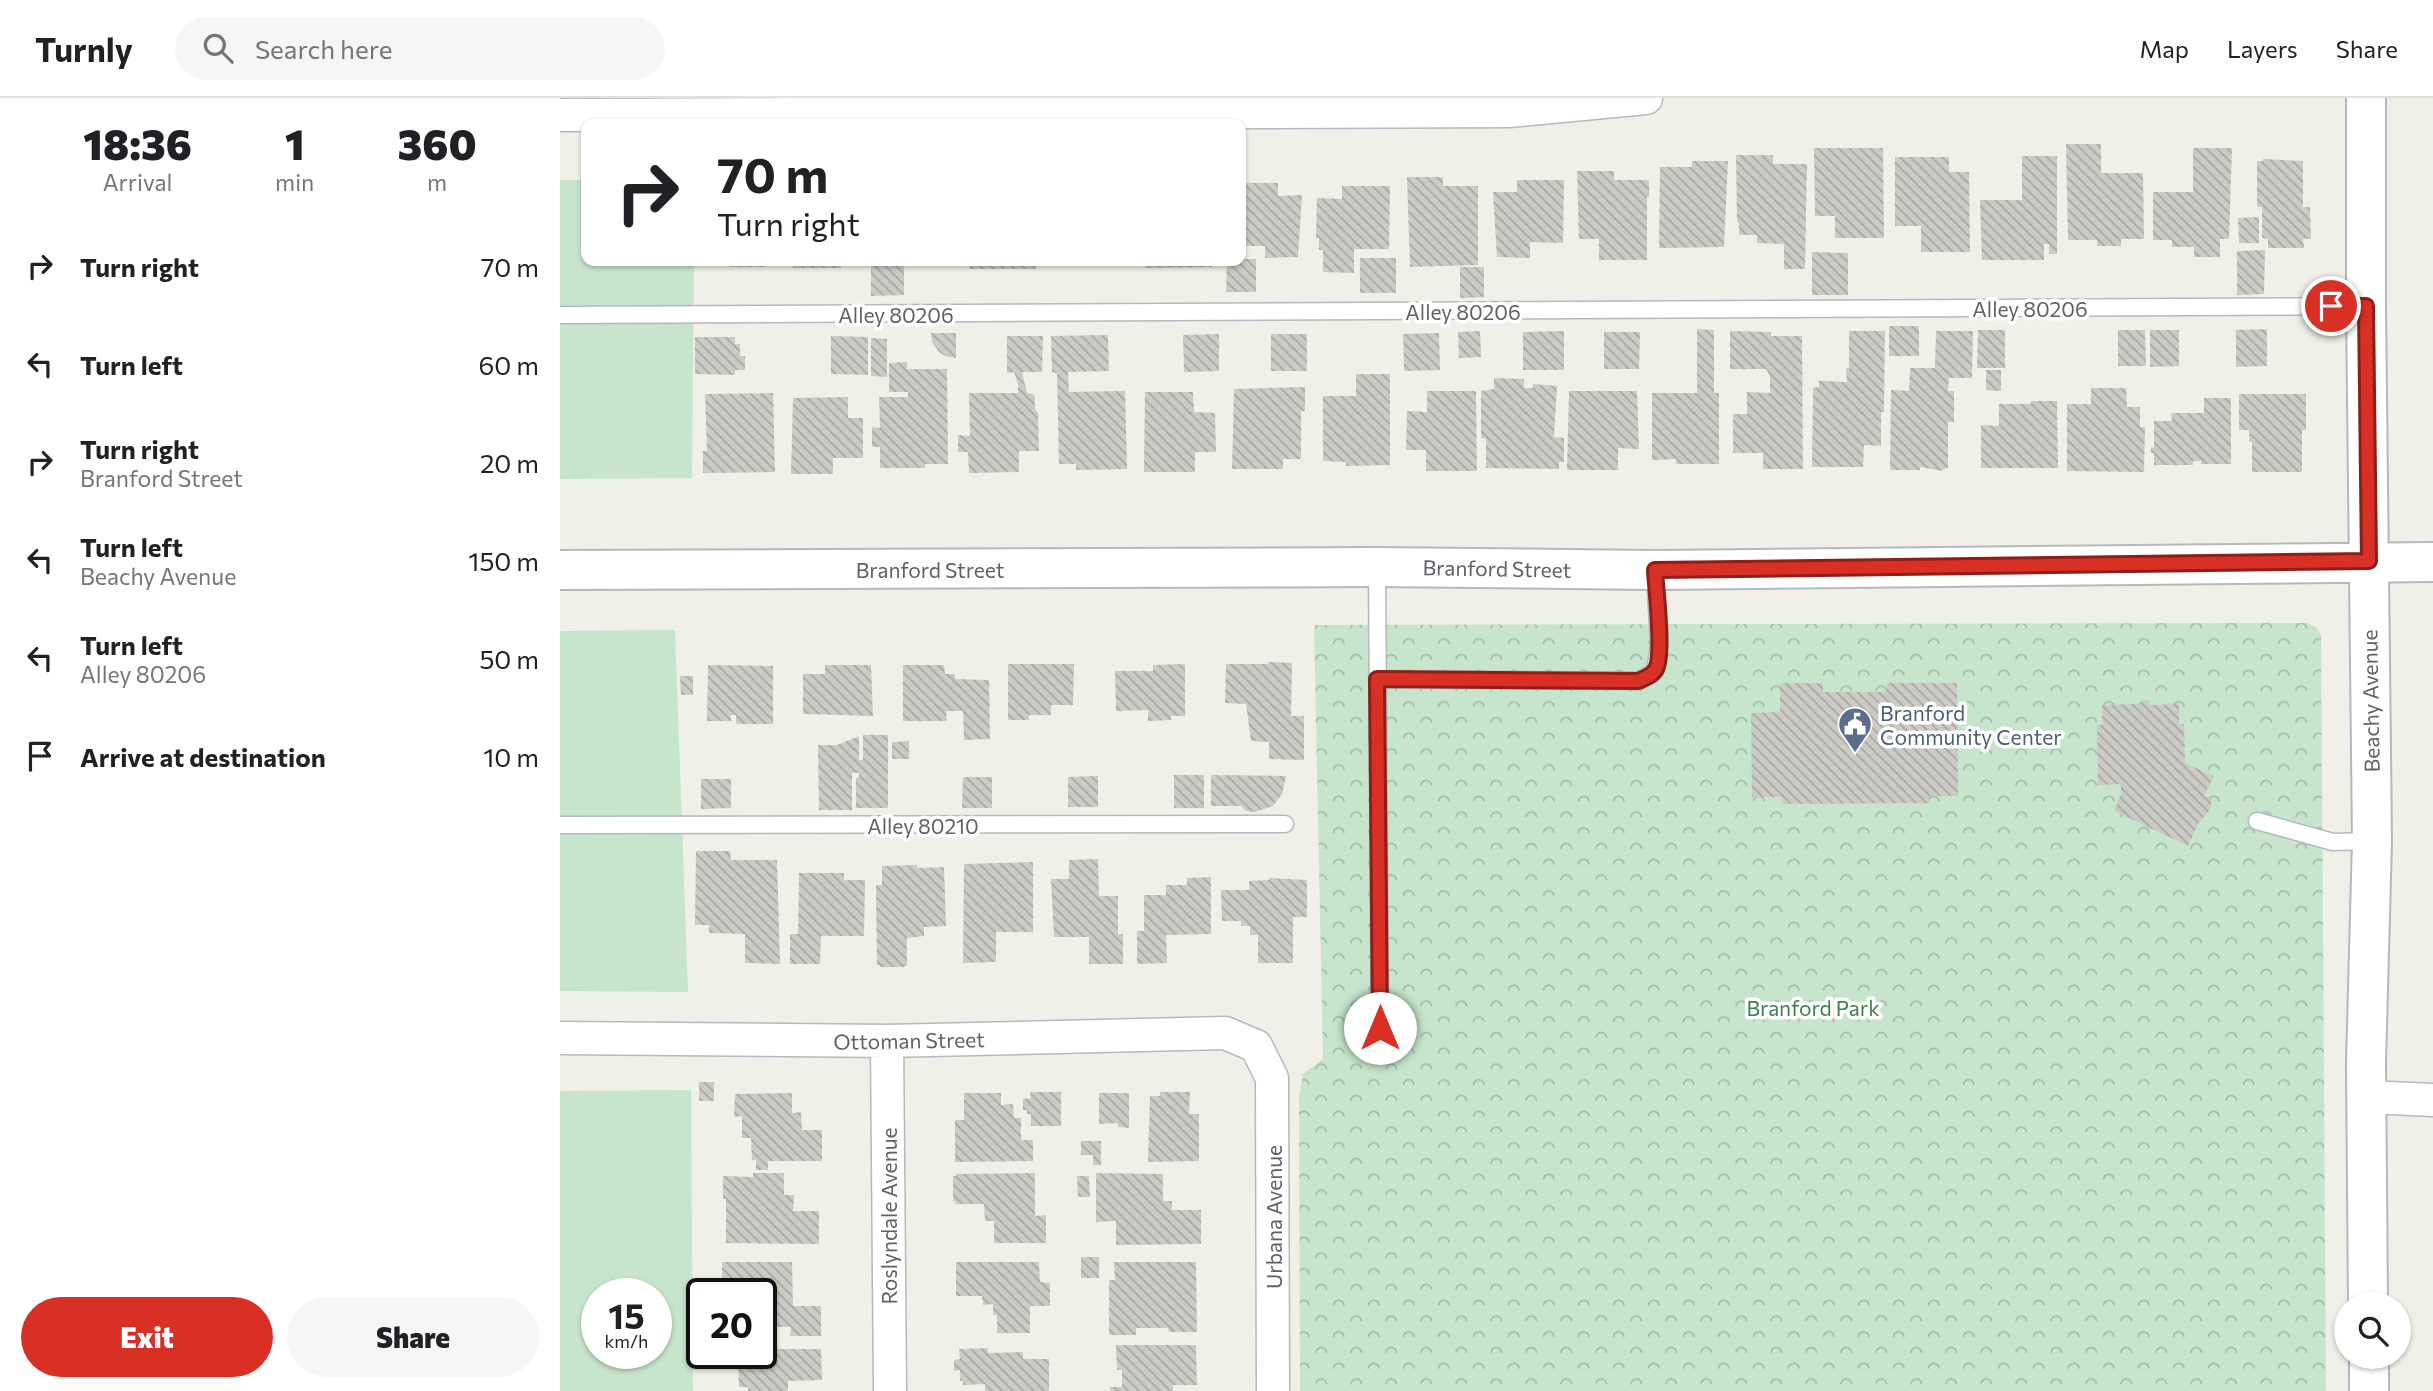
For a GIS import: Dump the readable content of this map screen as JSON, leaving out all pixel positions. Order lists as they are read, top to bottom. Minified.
{"streets":{"main road":["Branford Street","Beachy Avenue"],"street":["Ottoman Street","Roslyndale Avenue","Urbana Avenue"],"lane":["Alley 80206","Alley 80210"]},"crossings":[["Alley 80206","Beachy Avenue"],["Branford Street","Beachy Avenue"],["Ottoman Street","Roslyndale Avenue"],["Ottoman Street","Urbana Avenue"]],"parks":["Branford Park"],"places":{"public building":["Branford Community Center"]},"page":{"header":"Turnly","search":"Search here","nav":["Map","Layers","Share"],"eta":["18:36","Arrival","1","min","360","m"],"turn":["70 m","Turn right"],"list":[{"name":"Turn right","value":"70 m"},{"name":"Turn left","value":"60 m"},{"name":"Turn right","note":"Branford Street","value":"20 m"},{"name":"Turn left","note":"Beachy Avenue","value":"150 m"},{"name":"Turn left","note":"Alley 80206","value":"50 m"},{"name":"Arrive at destination","value":"10 m"}],"speed":"15 km/h","limit":"20","buttons":["Exit","Share"]}}
